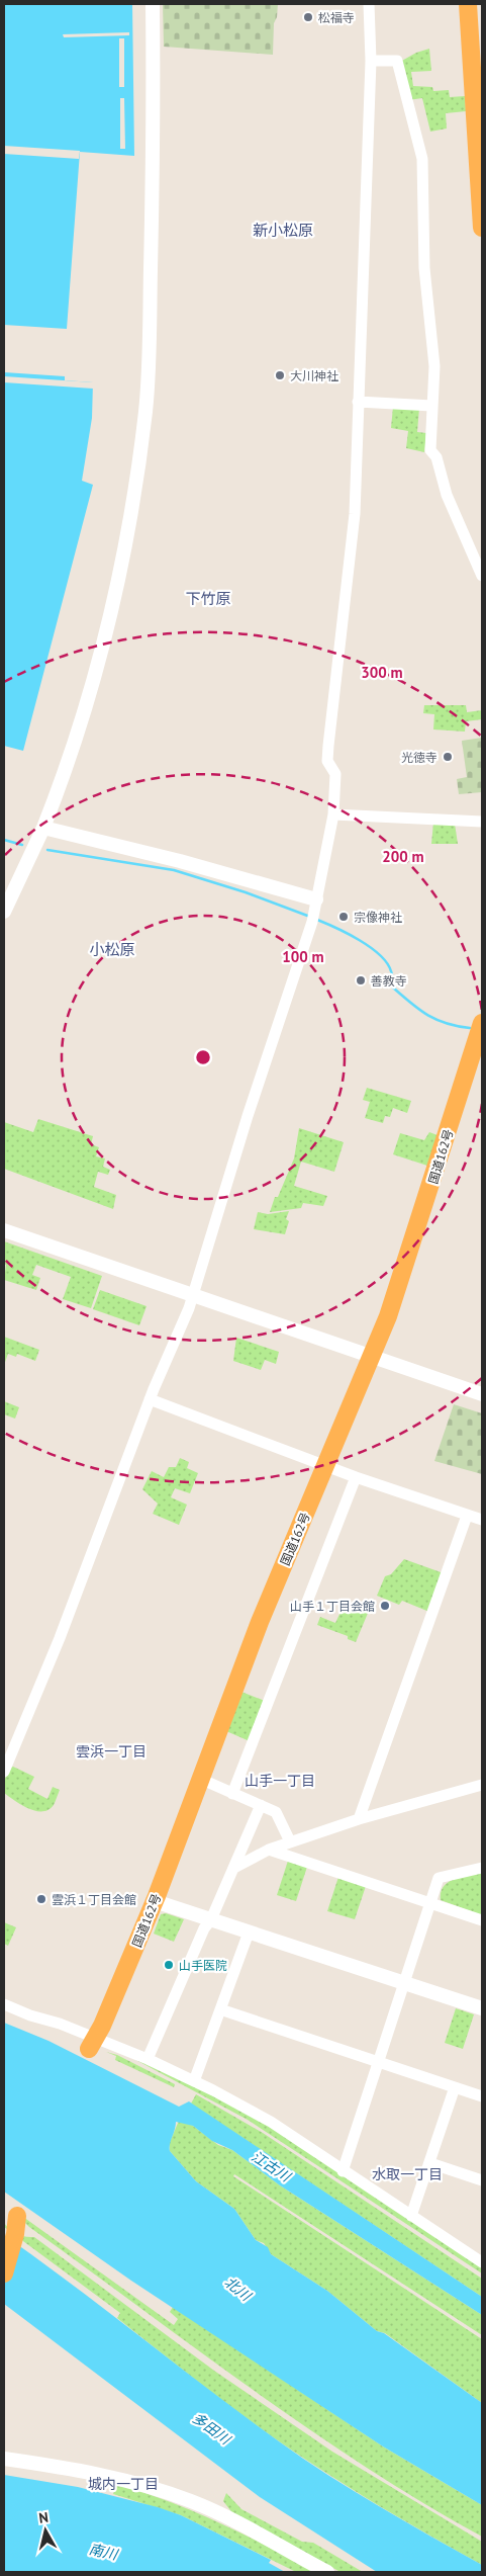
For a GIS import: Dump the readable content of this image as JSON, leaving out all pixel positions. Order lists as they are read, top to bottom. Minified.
{"streets":{"highway":["国道162号"]},"districts":["新小松原","下竹原","小松原","雲浜一丁目","山手一丁目","水取一丁目","城内一丁目"],"water":["江古川","北川","多田川","南川"],"places":["松福寺","大川神社","光徳寺","宗像神社","善教寺","山手１丁目会館","雲浜１丁目会館","山手医院"],"north":"top","rings":["300 m","200 m","100 m"]}
